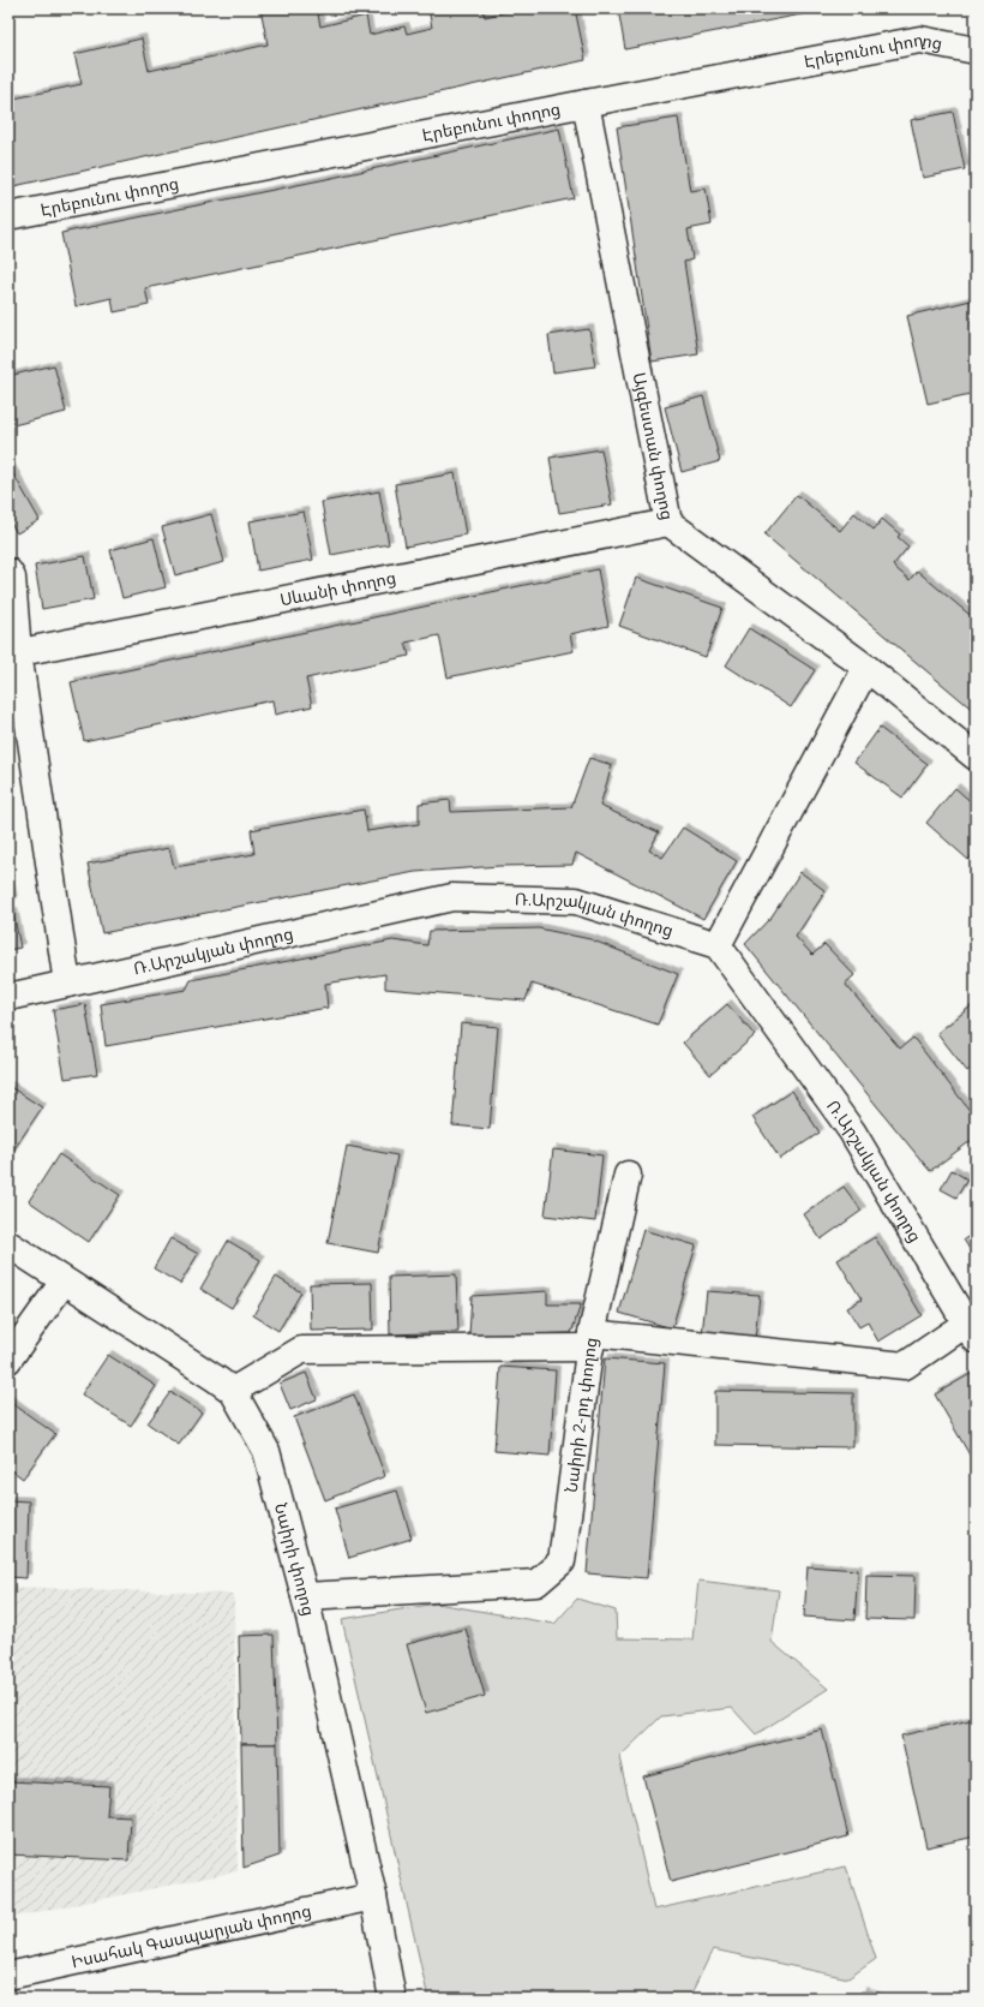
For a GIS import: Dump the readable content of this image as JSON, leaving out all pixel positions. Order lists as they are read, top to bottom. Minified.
{"streets":{"street":["Էրեբունու փողոց","Այգեստան փողոց","Սևանի փողոց","Ռ.Արշակյան փողոց","Նաիրի 2-րդ փողոց","Նաիրի փողոց","Իսահակ Գասպարյան փողոց"]},"crossings":[["Էրեբունու փողոց","Այգեստան փողոց"],["Այգեստան փողոց","Սևանի փողոց"],["Ռ.Արշակյան փողոց","Նաիրի 2-րդ փողոց"],["Նաիրի 2-րդ փողոց","Նաիրի փողոց"],["Նաիրի փողոց","Իսահակ Գասպարյան փողոց"]]}
